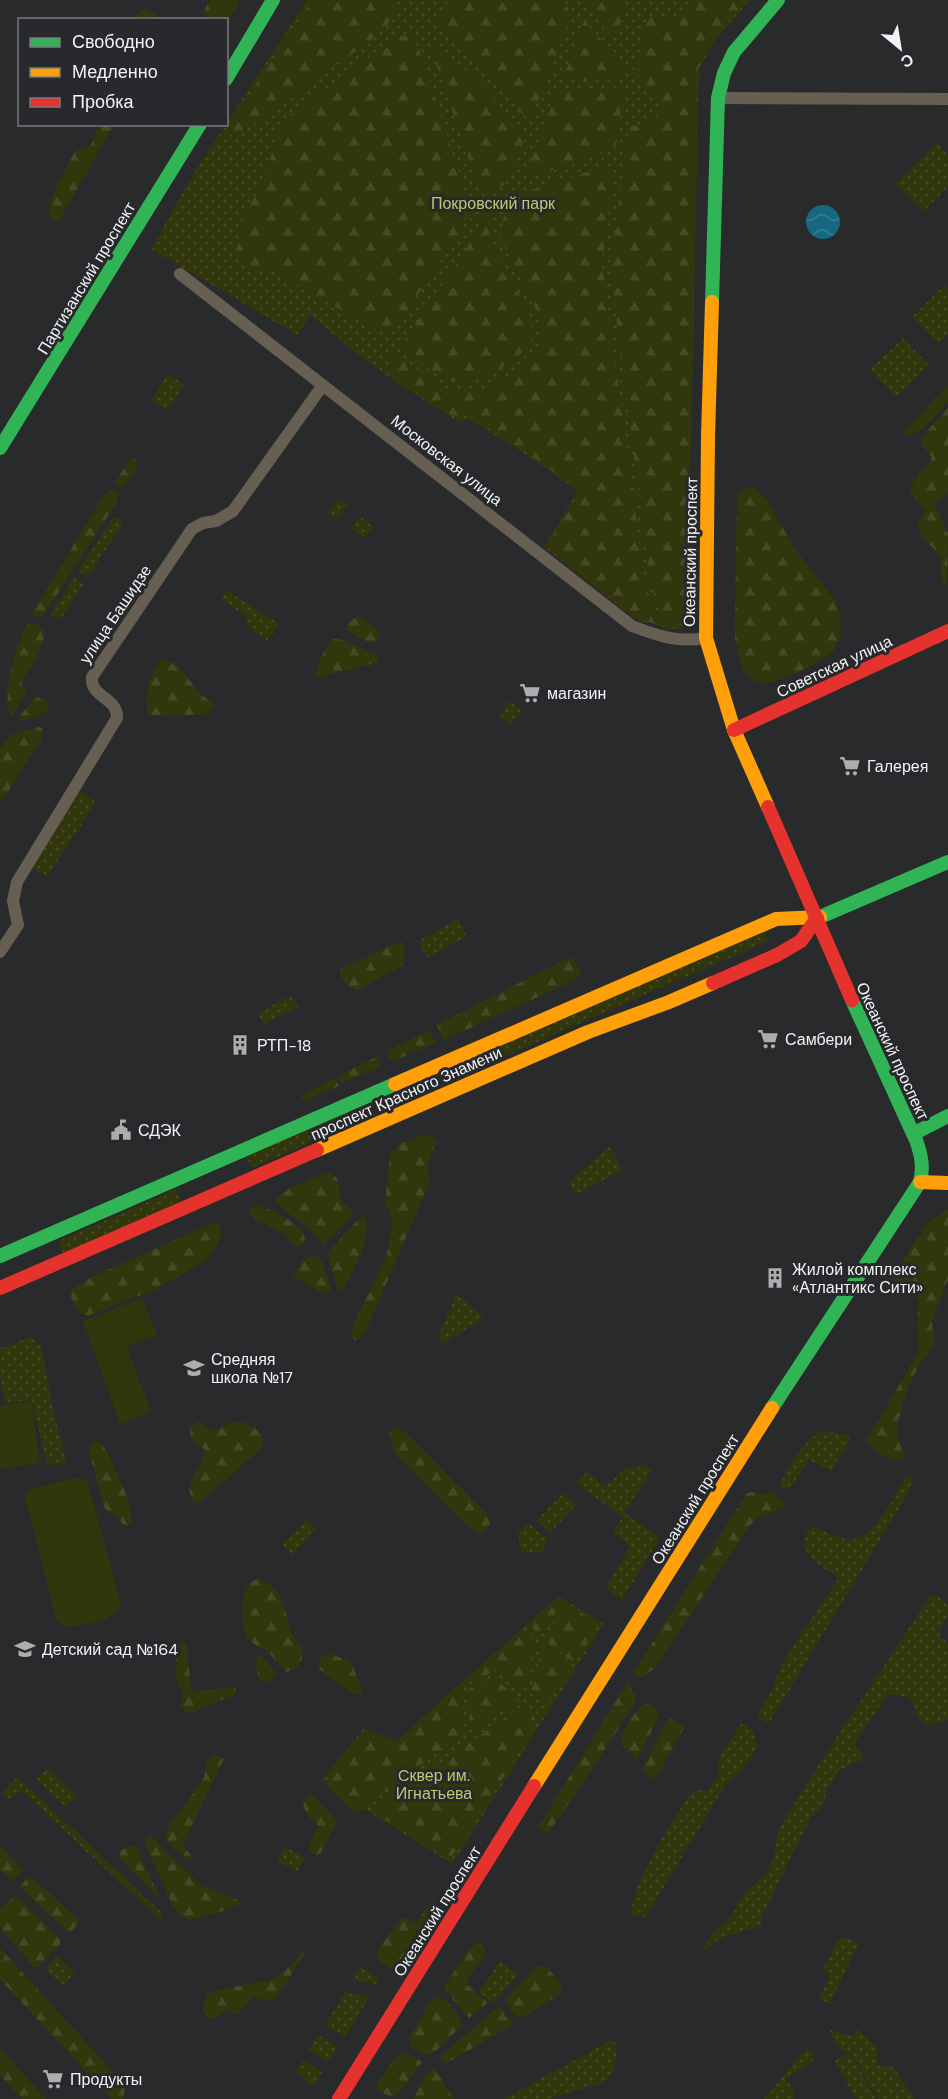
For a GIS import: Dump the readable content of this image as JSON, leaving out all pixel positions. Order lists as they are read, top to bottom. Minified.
{"streets":{"main road":["Партизанский проспект","Океанский проспект","Советская улица","проспект Красного Знамени"],"street":["Московская улица","улица Башидзе"]},"crossings":[["Московская улица","Океанский проспект"],["Московская улица","улица Башидзе"],["Океанский проспект","Советская улица"],["Океанский проспект","проспект Красного Знамени"]],"parks":["Покровский парк","Cквер им. Игнатьева"],"places":{"supermarket":["магазин","Галерея","Самбери","Продукты"],"building":["РТП-18","Жилой комплекс «Атлантикс Сити»"],"public building":["СДЭК"],"school or university":["Средняя школа №17","Детский сад №164"]},"legend":["Свободно","Медленно","Пробка"],"north":"bottom right"}
